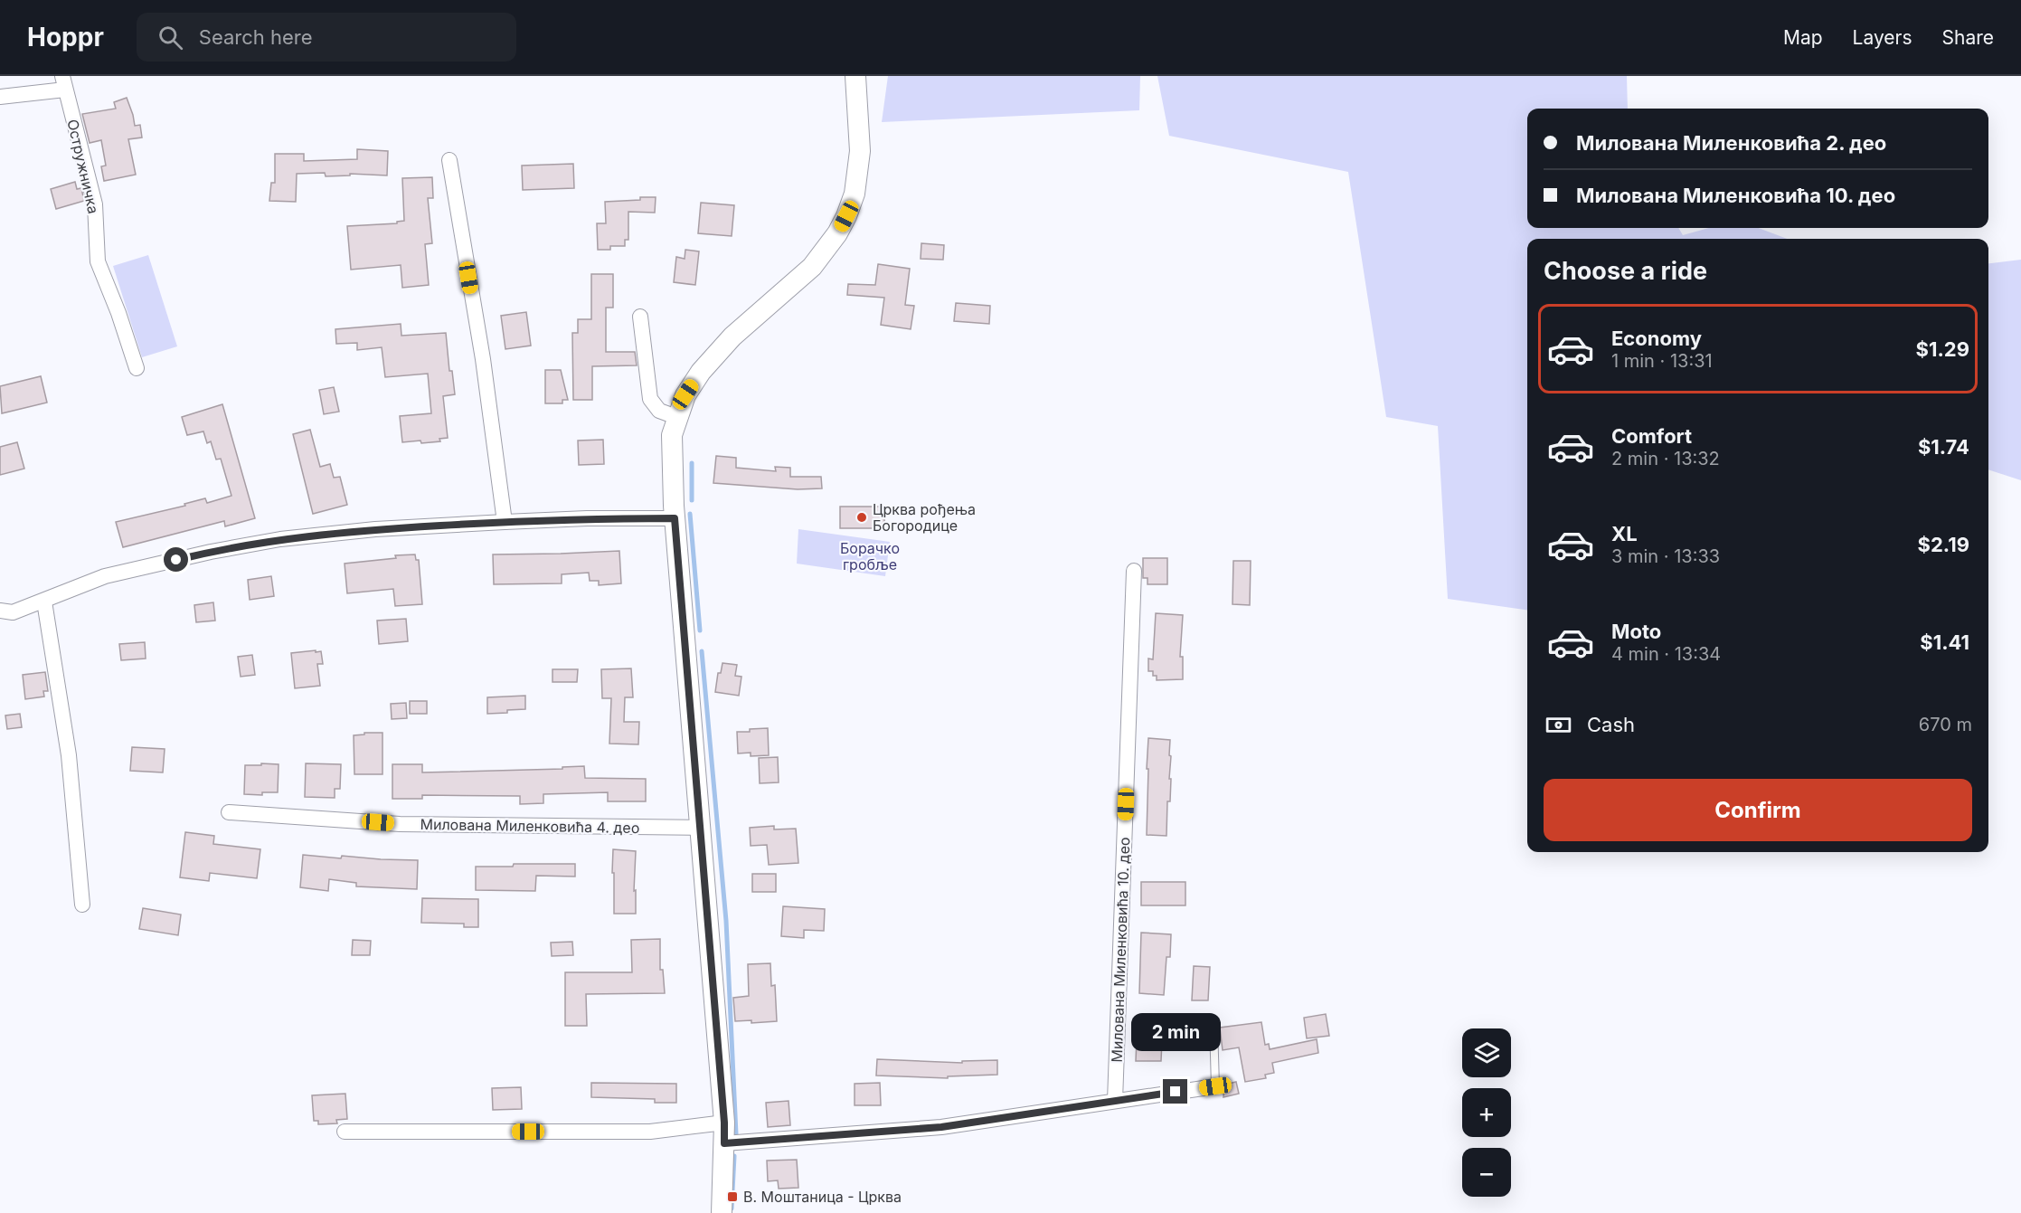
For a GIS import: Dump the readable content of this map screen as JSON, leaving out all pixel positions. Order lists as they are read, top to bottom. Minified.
{"streets":{"street":["Остружничка","Милована Миленковића 4. део","Милована Миленковића 10. део"]},"parks":["Борачко гробље"],"places":{"other":["Црква рођења Богородице"],"transit":["В. Моштаница - Црква"]},"page":{"header":"Hoppr","search":"Search here","nav":["Map","Layers","Share"],"banner":["Милована Миленковића 2. део","Милована Миленковића 10. део"],"heading":"Choose a ride","list":[{"name":"Economy","note":"1 min · 13:31","value":"$1.29"},{"name":"Comfort","note":"2 min · 13:32","value":"$1.74"},{"name":"XL","note":"3 min · 13:33","value":"$2.19"},{"name":"Moto","note":"4 min · 13:34","value":"$1.41"}],"pay":["Cash","670 m"],"buttons":"Confirm","bubble":"2 min","map_buttons":["+","−"]}}
